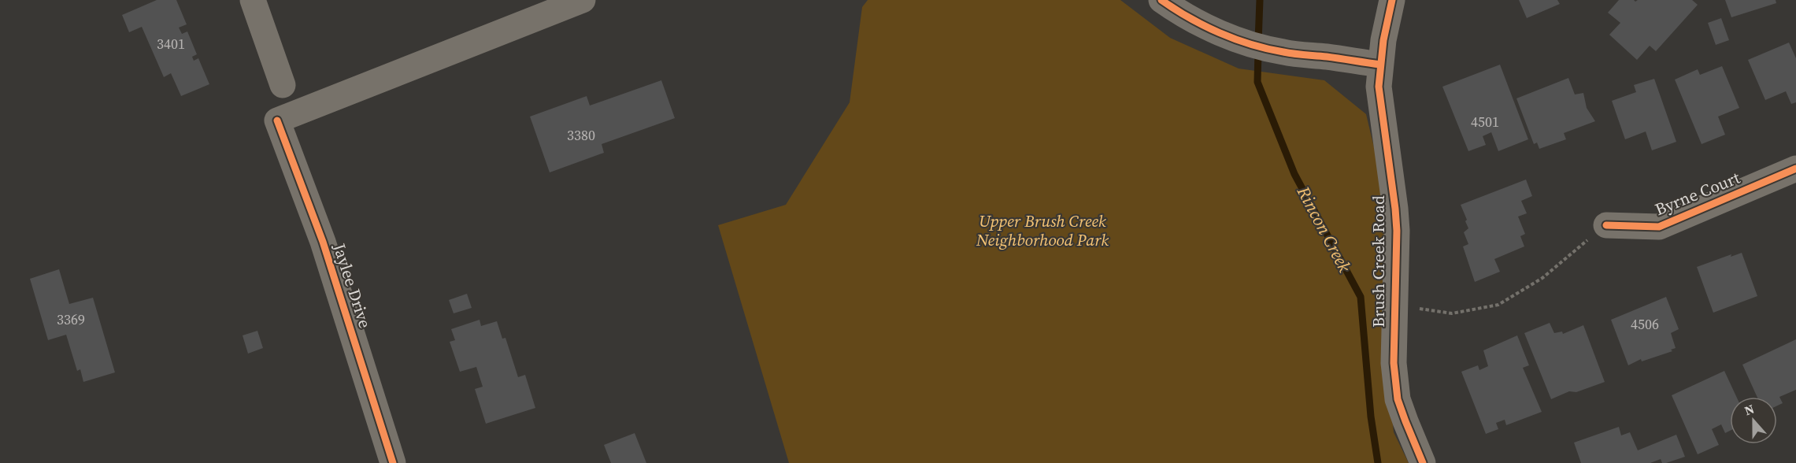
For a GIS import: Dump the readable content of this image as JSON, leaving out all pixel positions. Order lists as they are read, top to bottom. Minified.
{"streets":{"street":["Byrne Court","Brush Creek Road","Jaylee Drive"]},"water":["Rincon Creek"],"parks":["Upper Brush Creek Neighborhood Park"],"house_numbers":["3401","4501","3380","3369","4506"],"north":"top"}
